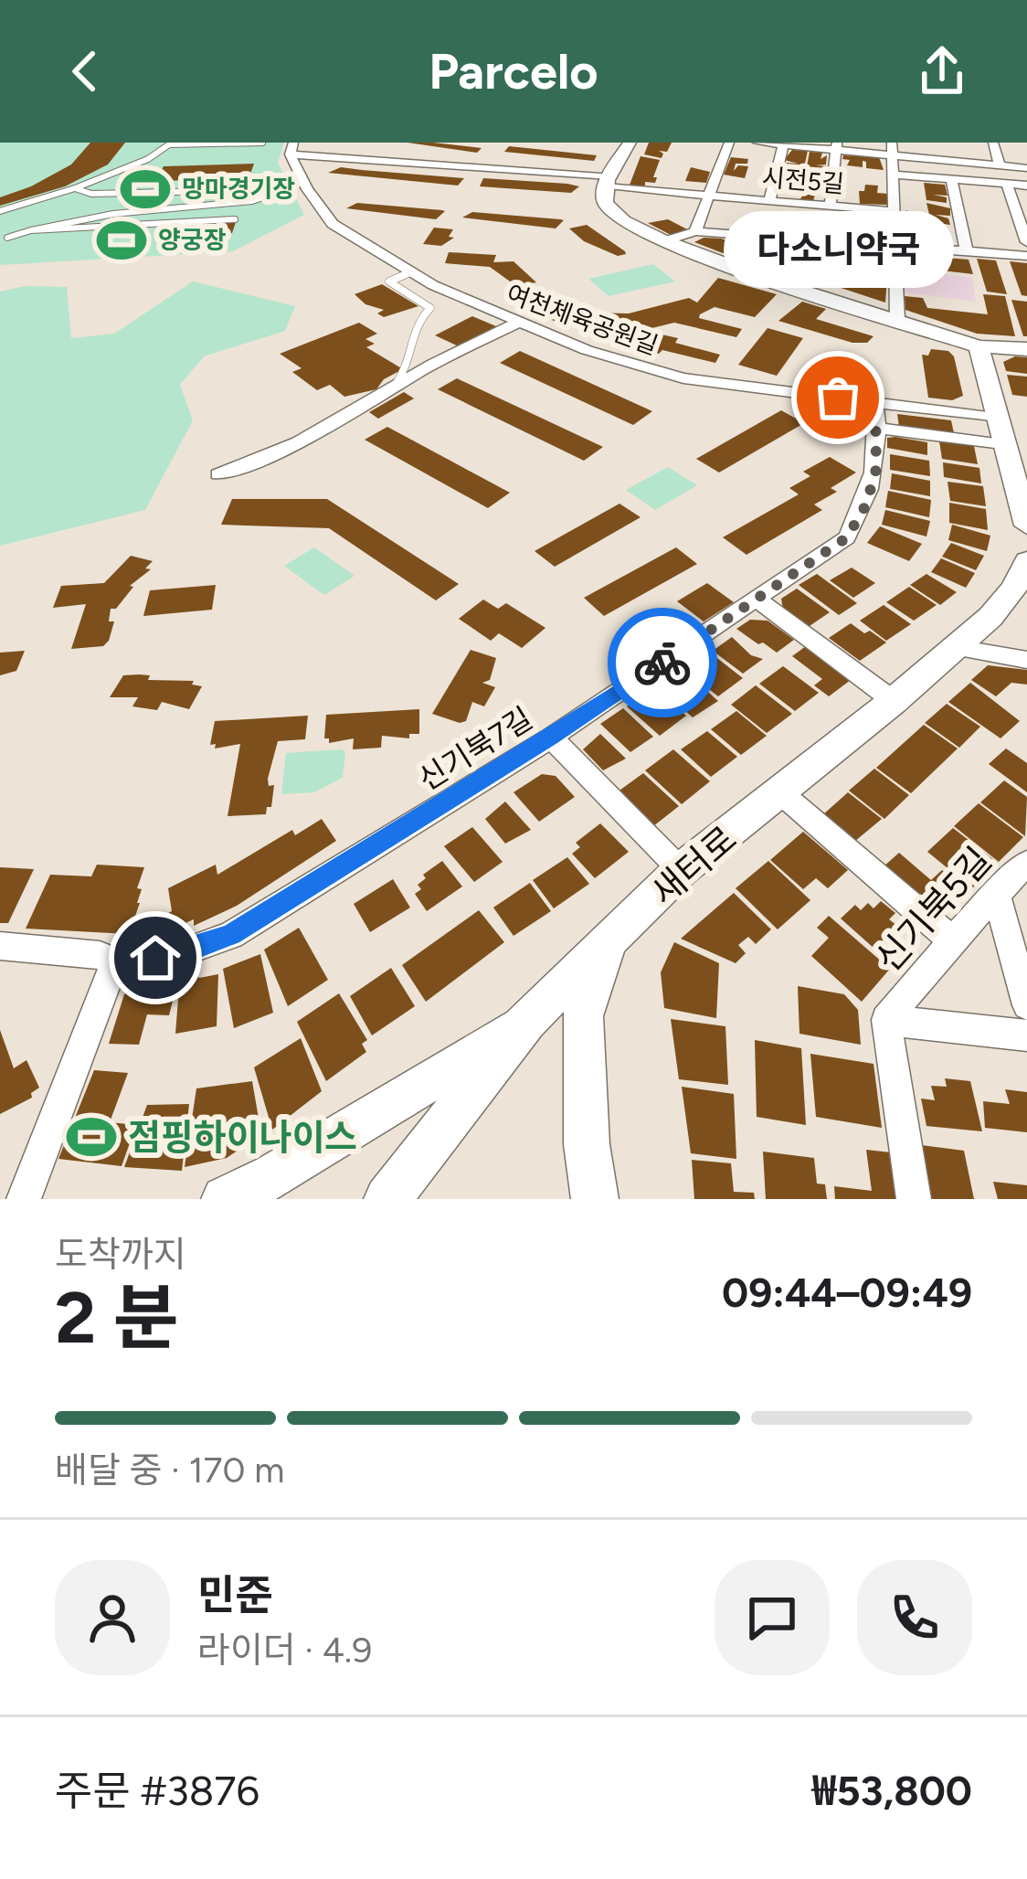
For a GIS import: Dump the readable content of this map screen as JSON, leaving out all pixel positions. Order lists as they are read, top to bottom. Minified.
{"streets":{"street":["시전5길","여천체육공원길","신기북7길","새터로","신기북5길"]},"crossings":[["시전5길","여천체육공원길"],["여천체육공원길","신기북7길"]],"places":{"sports":["망마경기장","양궁장","점핑하이나이스"],"other":["다소니약국"]},"page":{"header":"Parcelo","bubble":"다소니약국","heading":["2 분","도착까지","09:44–09:49"],"panel":["민준","라이더 · 4.9","주문 #3876","₩53,800"],"bar":"배달 중 · 170 m"}}
